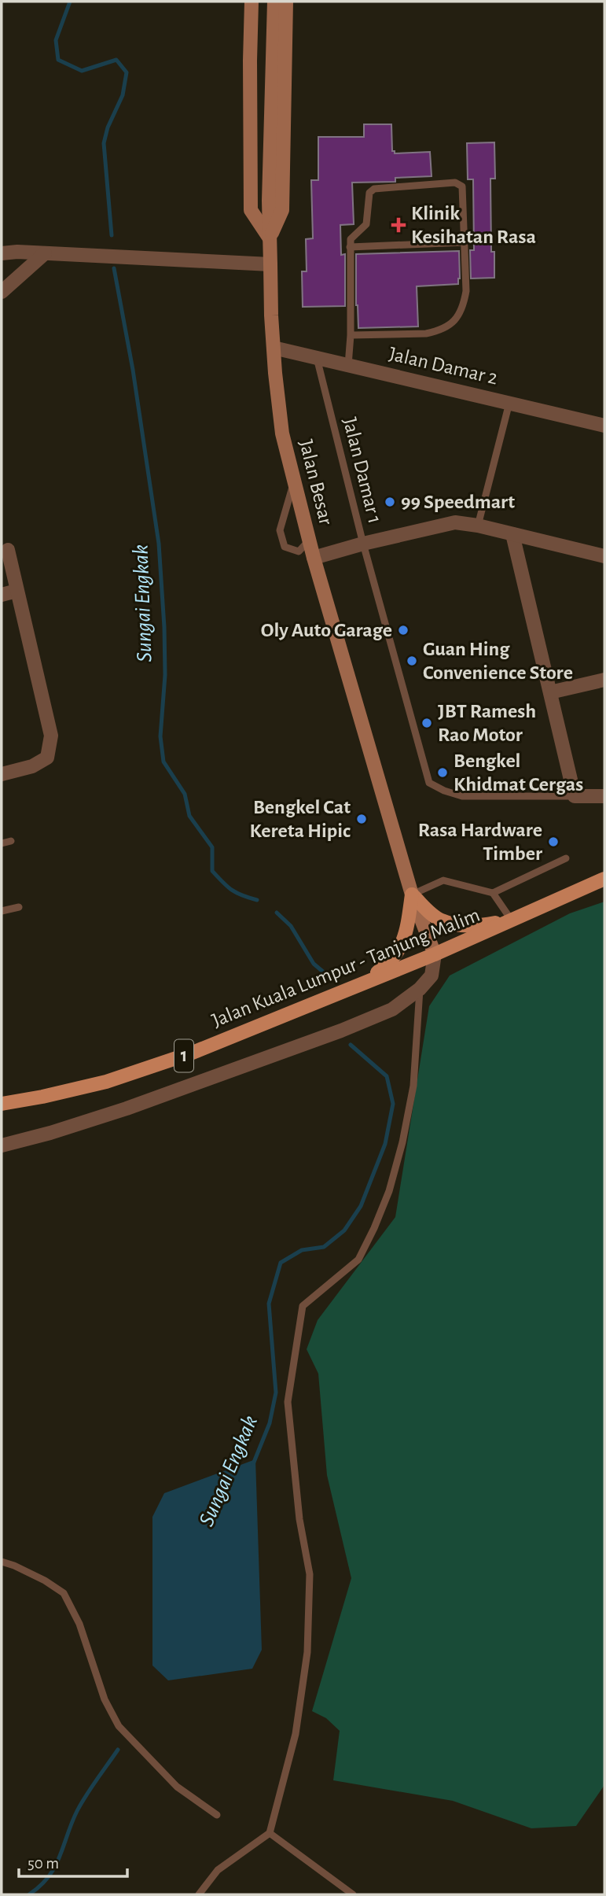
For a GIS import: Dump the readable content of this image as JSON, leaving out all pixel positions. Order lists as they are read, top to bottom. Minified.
{"streets":{"main road":["Jalan Besar","Jalan Kuala Lumpur - Tanjung Malim","1"],"street":["Jalan Damar 2"],"lane":["Jalan Damar 1"]},"crossings":[["Jalan Damar 2","Jalan Damar 1"],["Jalan Damar 2","Jalan Besar"],["Jalan Besar","Jalan Kuala Lumpur - Tanjung Malim"]],"water":["Sungai Engkak"],"places":{"health":["Klinik Kesihatan Rasa"],"other":["99 Speedmart","Oly Auto Garage","Guan Hing Convenience Store","JBT Ramesh Rao Motor","Bengkel Khidmat Cergas","Bengkel Cat Kereta Hipic","Rasa Hardware Timber"]},"scale_bar":"50 m"}
